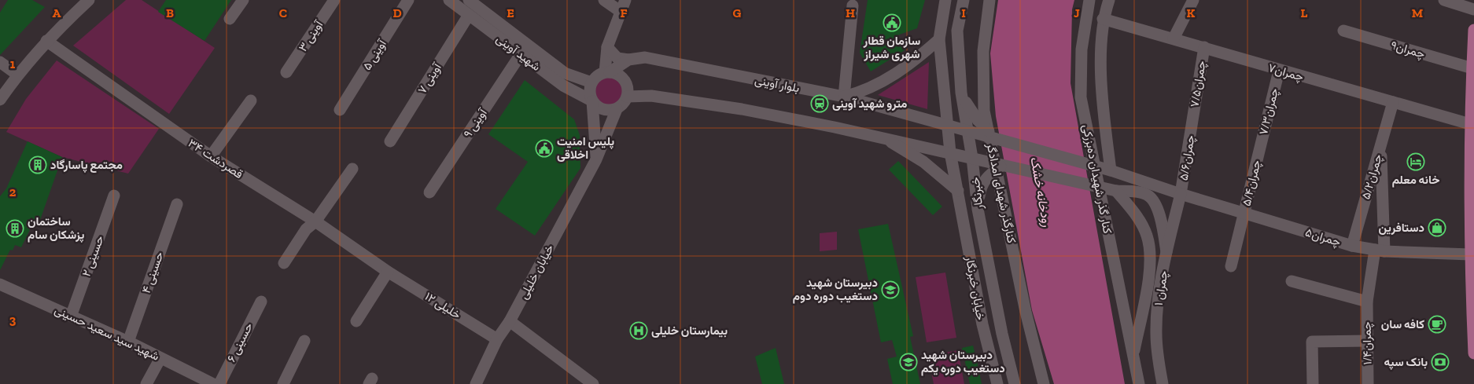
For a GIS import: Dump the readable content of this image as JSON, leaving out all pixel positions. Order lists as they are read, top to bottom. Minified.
{"streets":{"street":["۳ آوینی","چمران۹","شهید آوینی","۵ آوینی","چمران۷","۷ آوینی","بلوار آوینی","چمران۷/۵","چمران۷/۳","۹ آوینی","چمران۵/۶","قصردشت ۳۴","چمران۵/۲","کنار گذر شهیدان ده‌بزرکی","چمران۵/۴","خبرنگار","کنارگذر شهدای امدادگر","چمران۵","۲ حسینی","خیابان خلیلی","۴ حسینی","خیابان خبرنگار","چمران ۱","۱۲ خلیلی","شهید سید سعید حسینی","۶ حسینی","چمران۱/۴"]},"crossings":[["شهید آوینی","۷ آوینی"],["شهید آوینی","بلوار آوینی"],["شهید آوینی","۹ آوینی"],["شهید آوینی","خیابان خلیلی"],["چمران۷","چمران۷/۵"],["چمران۷","چمران۷/۳"],["بلوار آوینی","خبرنگار"],["بلوار آوینی","چمران۵"],["بلوار آوینی","خیابان خلیلی"],["چمران۷/۵","چمران۵/۶"],["چمران۷/۳","چمران۵/۴"],["چمران۵/۶","چمران۵"],["چمران۵/۶","چمران ۱"],["قصردشت ۳۴","۱۲ خلیلی"],["چمران۵/۲","چمران۵"],["چمران۵/۲","چمران۱/۴"],["چمران۵/۴","چمران۵"],["خبرنگار","خیابان خبرنگار"],["چمران۵","چمران ۱"],["۲ حسینی","شهید سید سعید حسینی"],["خیابان خلیلی","۱۲ خلیلی"],["۴ حسینی","شهید سید سعید حسینی"]],"water":["رودخانه خشک"],"places":{"public building":["سازمان قطار شهری شیراز","پلیس امنیت اخلاقی"],"station":["مترو شهید آوینی"],"hotel":["خانه معلم"],"building":["مجتمع پاسارگاد","ساختمان پزشکان سام"],"shop":["دستافرین"],"school or university":["دبیرستان شهید دستغیب دوره دوم","دبیرستان شهید دستغیب دوره یکم"],"cafe":["کافه سان"],"hospital":["بیمارستان خلیلی"],"bank":["بانک سپه"]},"grid":{"columns":["A","B","C","D","E","F","G","H","I","J","K","L","M"],"rows":["1","2","3"]}}
